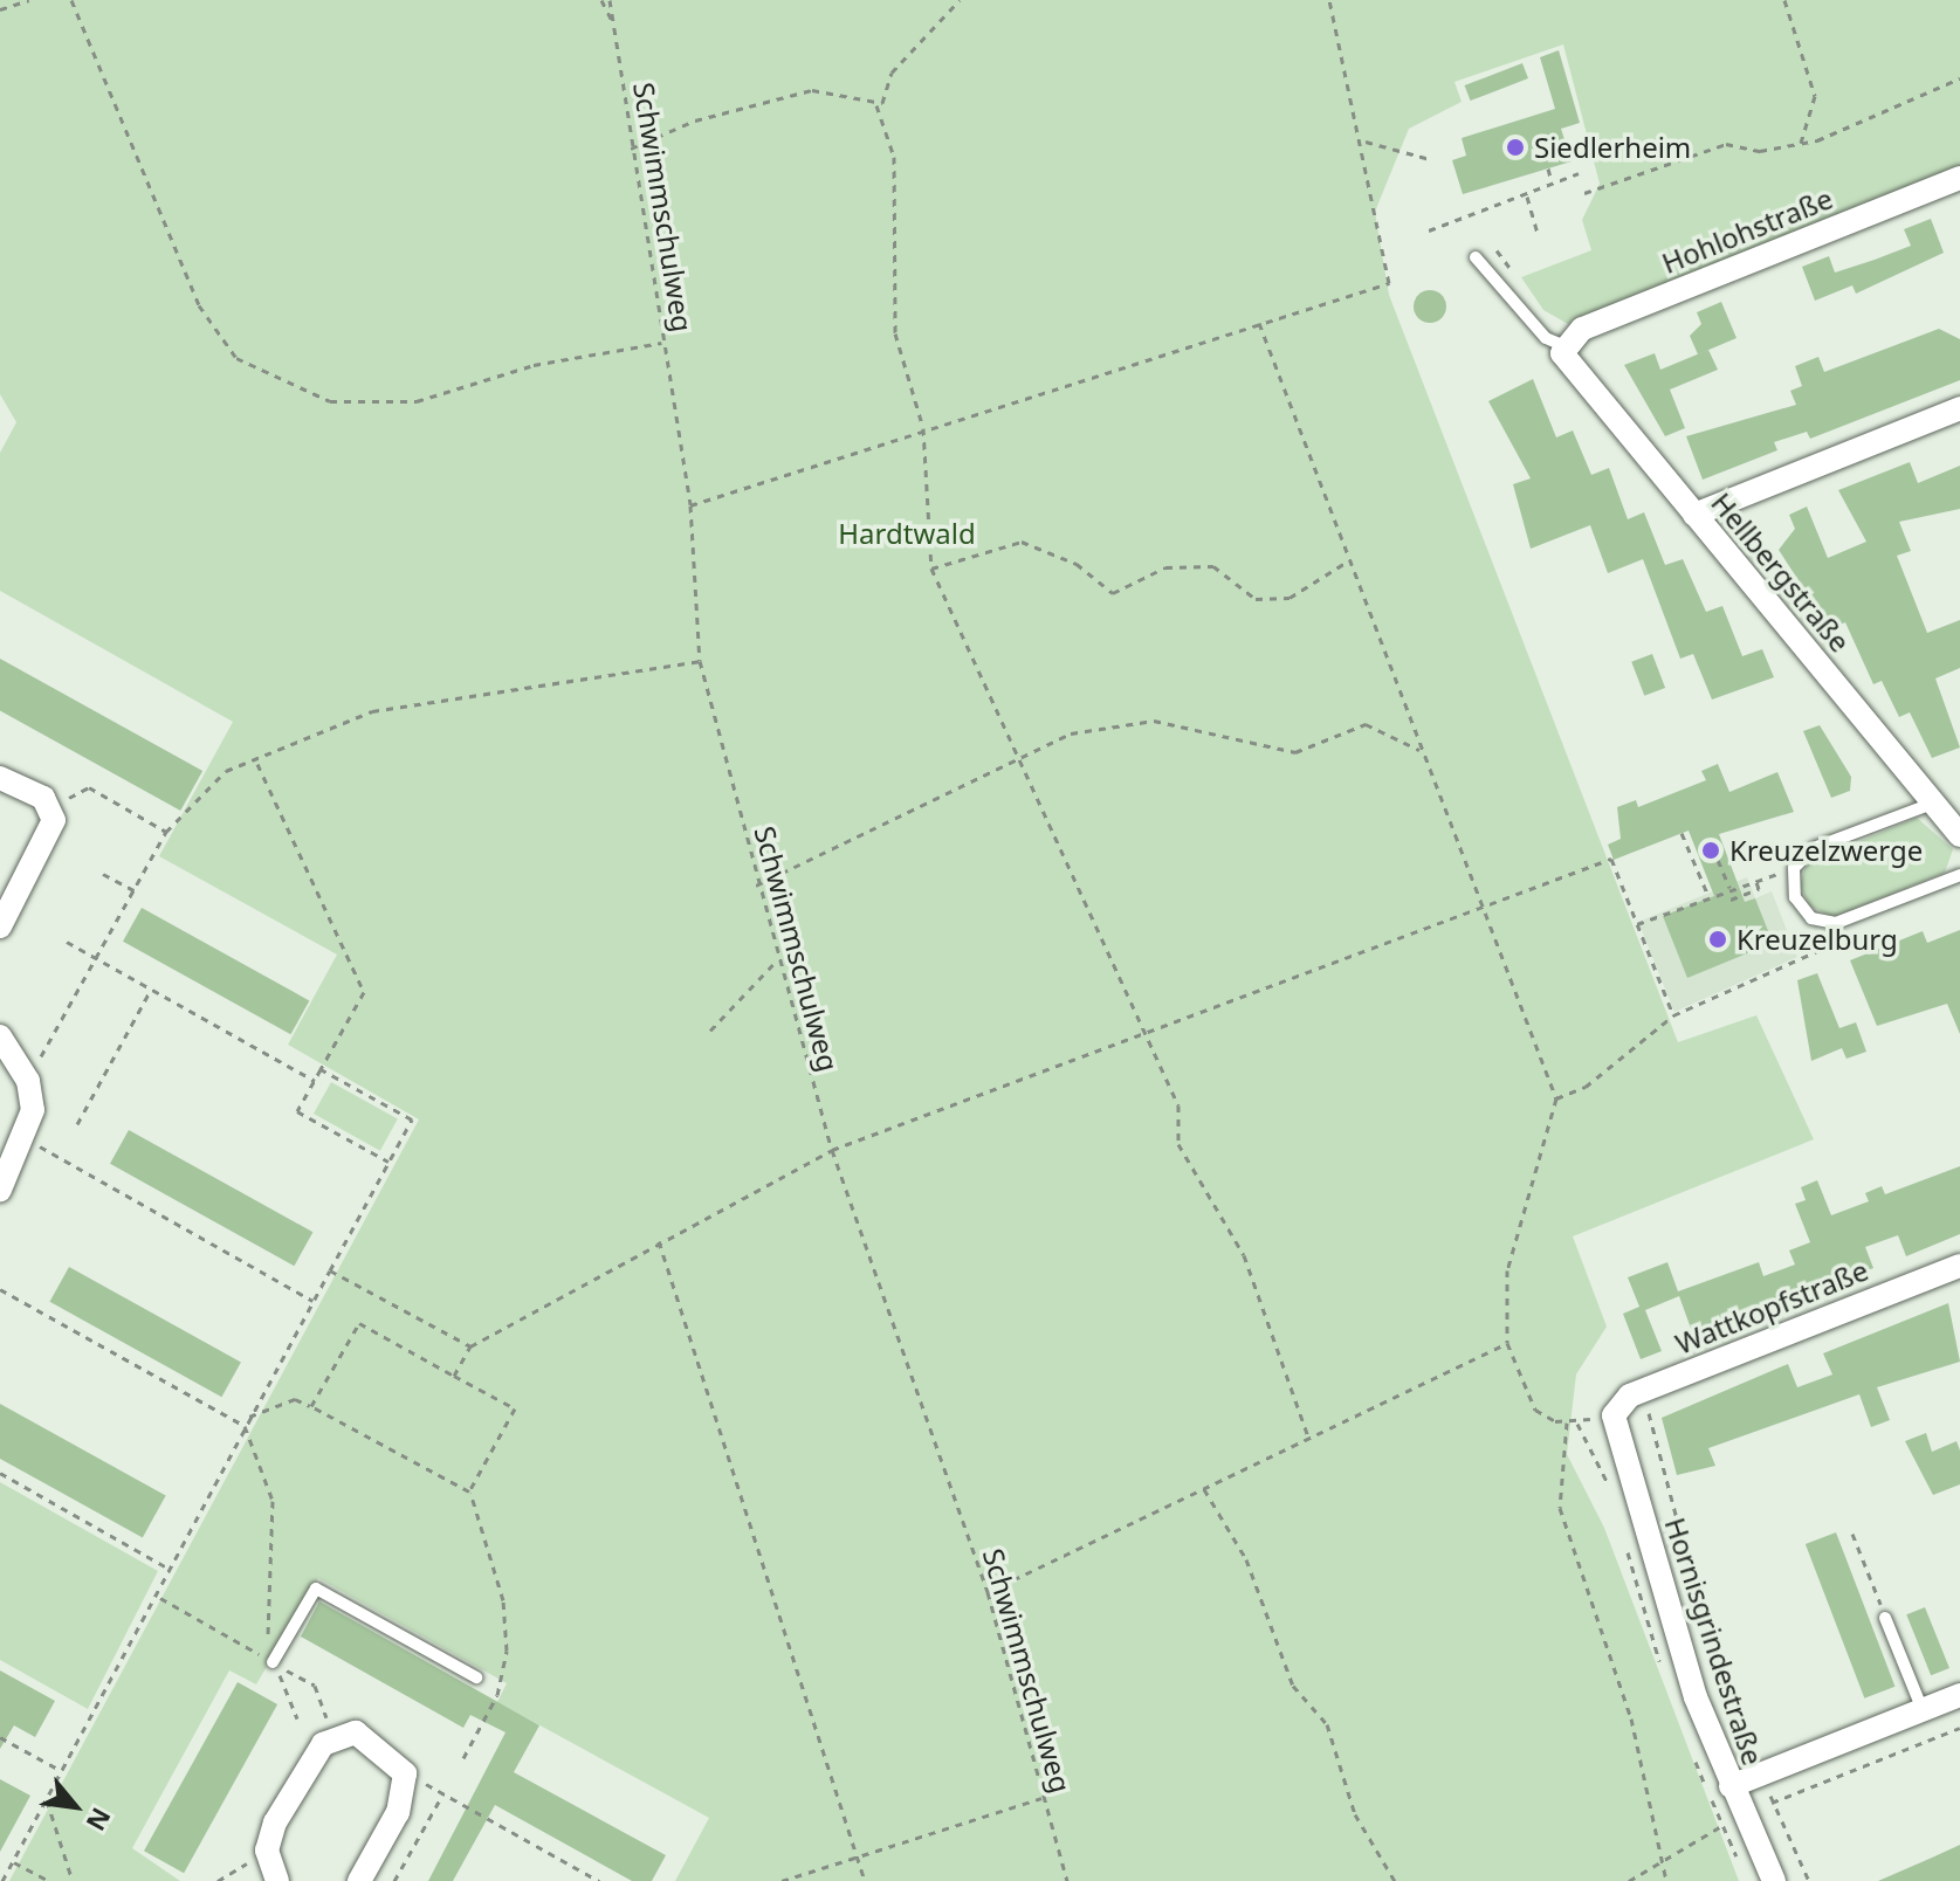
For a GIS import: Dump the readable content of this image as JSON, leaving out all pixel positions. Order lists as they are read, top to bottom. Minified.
{"streets":{"street":["Hohlohstraße","Hellbergstraße","Wattkopfstraße","Hornisgrindestraße"],"path":["Schwimmschulweg"]},"crossings":[["Hohlohstraße","Hellbergstraße"],["Wattkopfstraße","Hornisgrindestraße"]],"parks":["Hardtwald"],"places":["Siedlerheim","Kreuzelzwerge","Kreuzelburg"],"north":"bottom right"}
